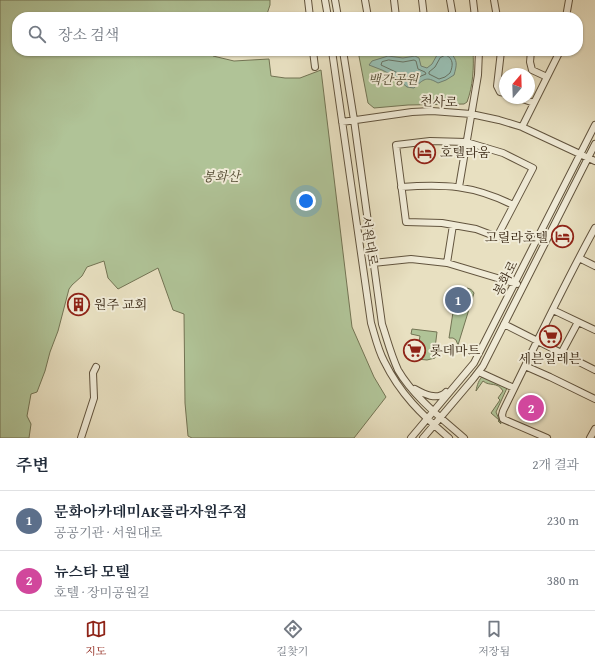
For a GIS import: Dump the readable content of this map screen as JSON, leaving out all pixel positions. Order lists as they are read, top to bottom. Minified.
{"streets":{"street":["천사로","서원대로","봉화로"]},"crossings":[["천사로","서원대로"],["천사로","봉화로"],["서원대로","봉화로"]],"parks":["백간공원","봉화산"],"places":{"hotel":["호텔라움","고릴라호텔"],"building":["원주 교회"],"supermarket":["세븐일레븐","롯데마트"]},"north":"top","page":{"search":"장소 검색","pins":["1","2"],"heading":["주변","2개 결과"],"list":[{"mark":"1","name":"문화아카데미AK플라자원주점","note":"공공기관 · 서원대로","value":"230 m"},{"mark":"2","name":"뉴스타 모텔","note":"호텔 · 장미공원길","value":"380 m"}],"nav":["지도","길찾기","저장됨"]}}
